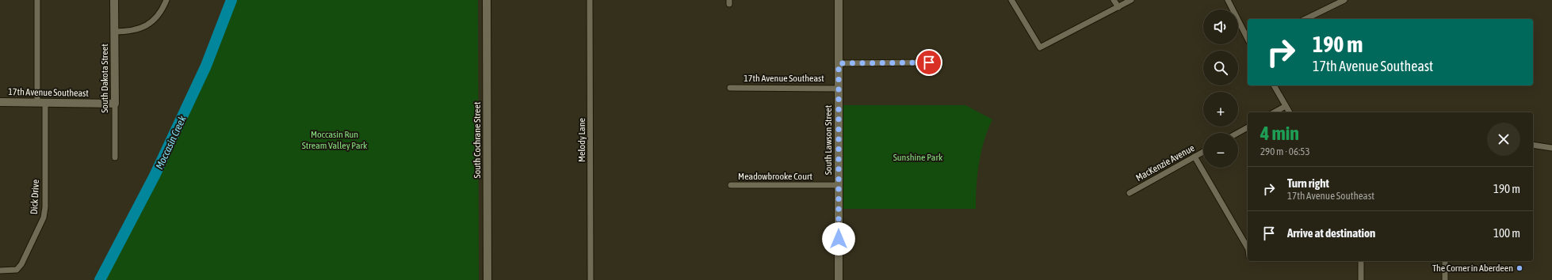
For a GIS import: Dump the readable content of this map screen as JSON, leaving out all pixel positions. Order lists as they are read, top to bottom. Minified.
{"streets":{"street":["South Dakota Street","17th Avenue Southeast","South Cochrane Street","Melody Lane","South Lawson Street","MacKenzie Avenue","Meadowbrooke Court","Dick Drive"]},"crossings":[["South Dakota Street","17th Avenue Southeast"],["17th Avenue Southeast","South Lawson Street"],["17th Avenue Southeast","Dick Drive"],["South Lawson Street","Meadowbrooke Court"]],"water":["Moccasin Creek"],"parks":["Moccasin Run Stream Valley Park","Sunshine Park"],"places":["The Corner in Aberdeen"],"page":{"map_buttons":["+","−"],"turn":["190 m","17th Avenue Southeast"],"heading":["4 min","290 m · 06:53"],"list":[{"name":"Turn right","note":"17th Avenue Southeast","value":"190 m"},{"name":"Arrive at destination","value":"100 m"}]}}
